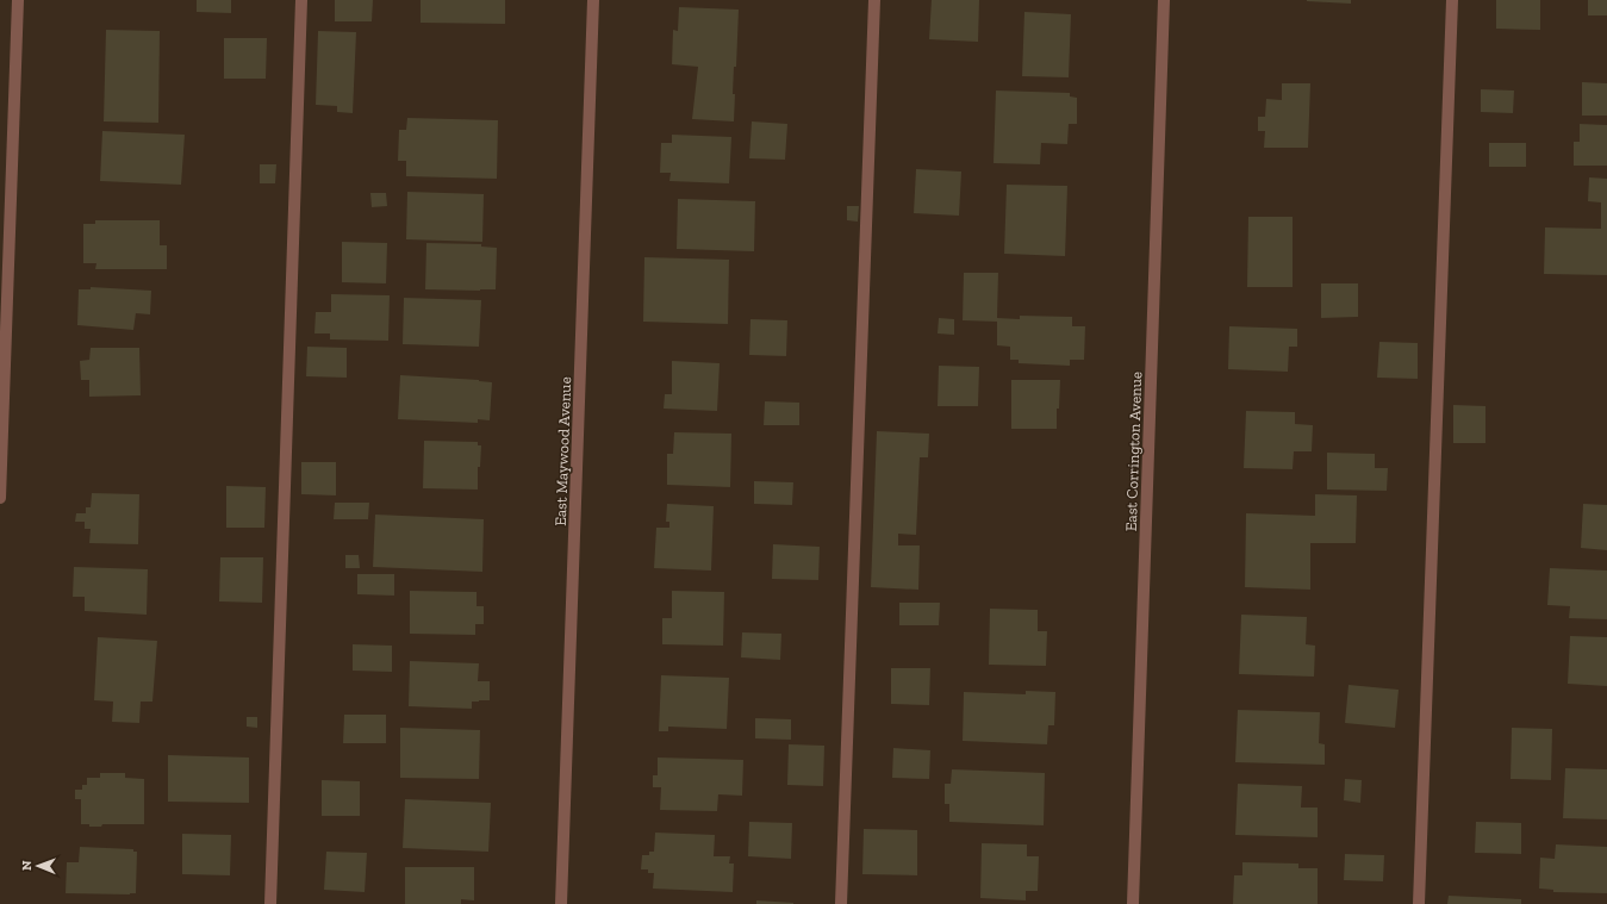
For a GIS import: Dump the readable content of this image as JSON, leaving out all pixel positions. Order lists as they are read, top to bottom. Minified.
{"streets":{"street":["East Maywood Avenue","East Corrington Avenue"]},"north":"left"}
